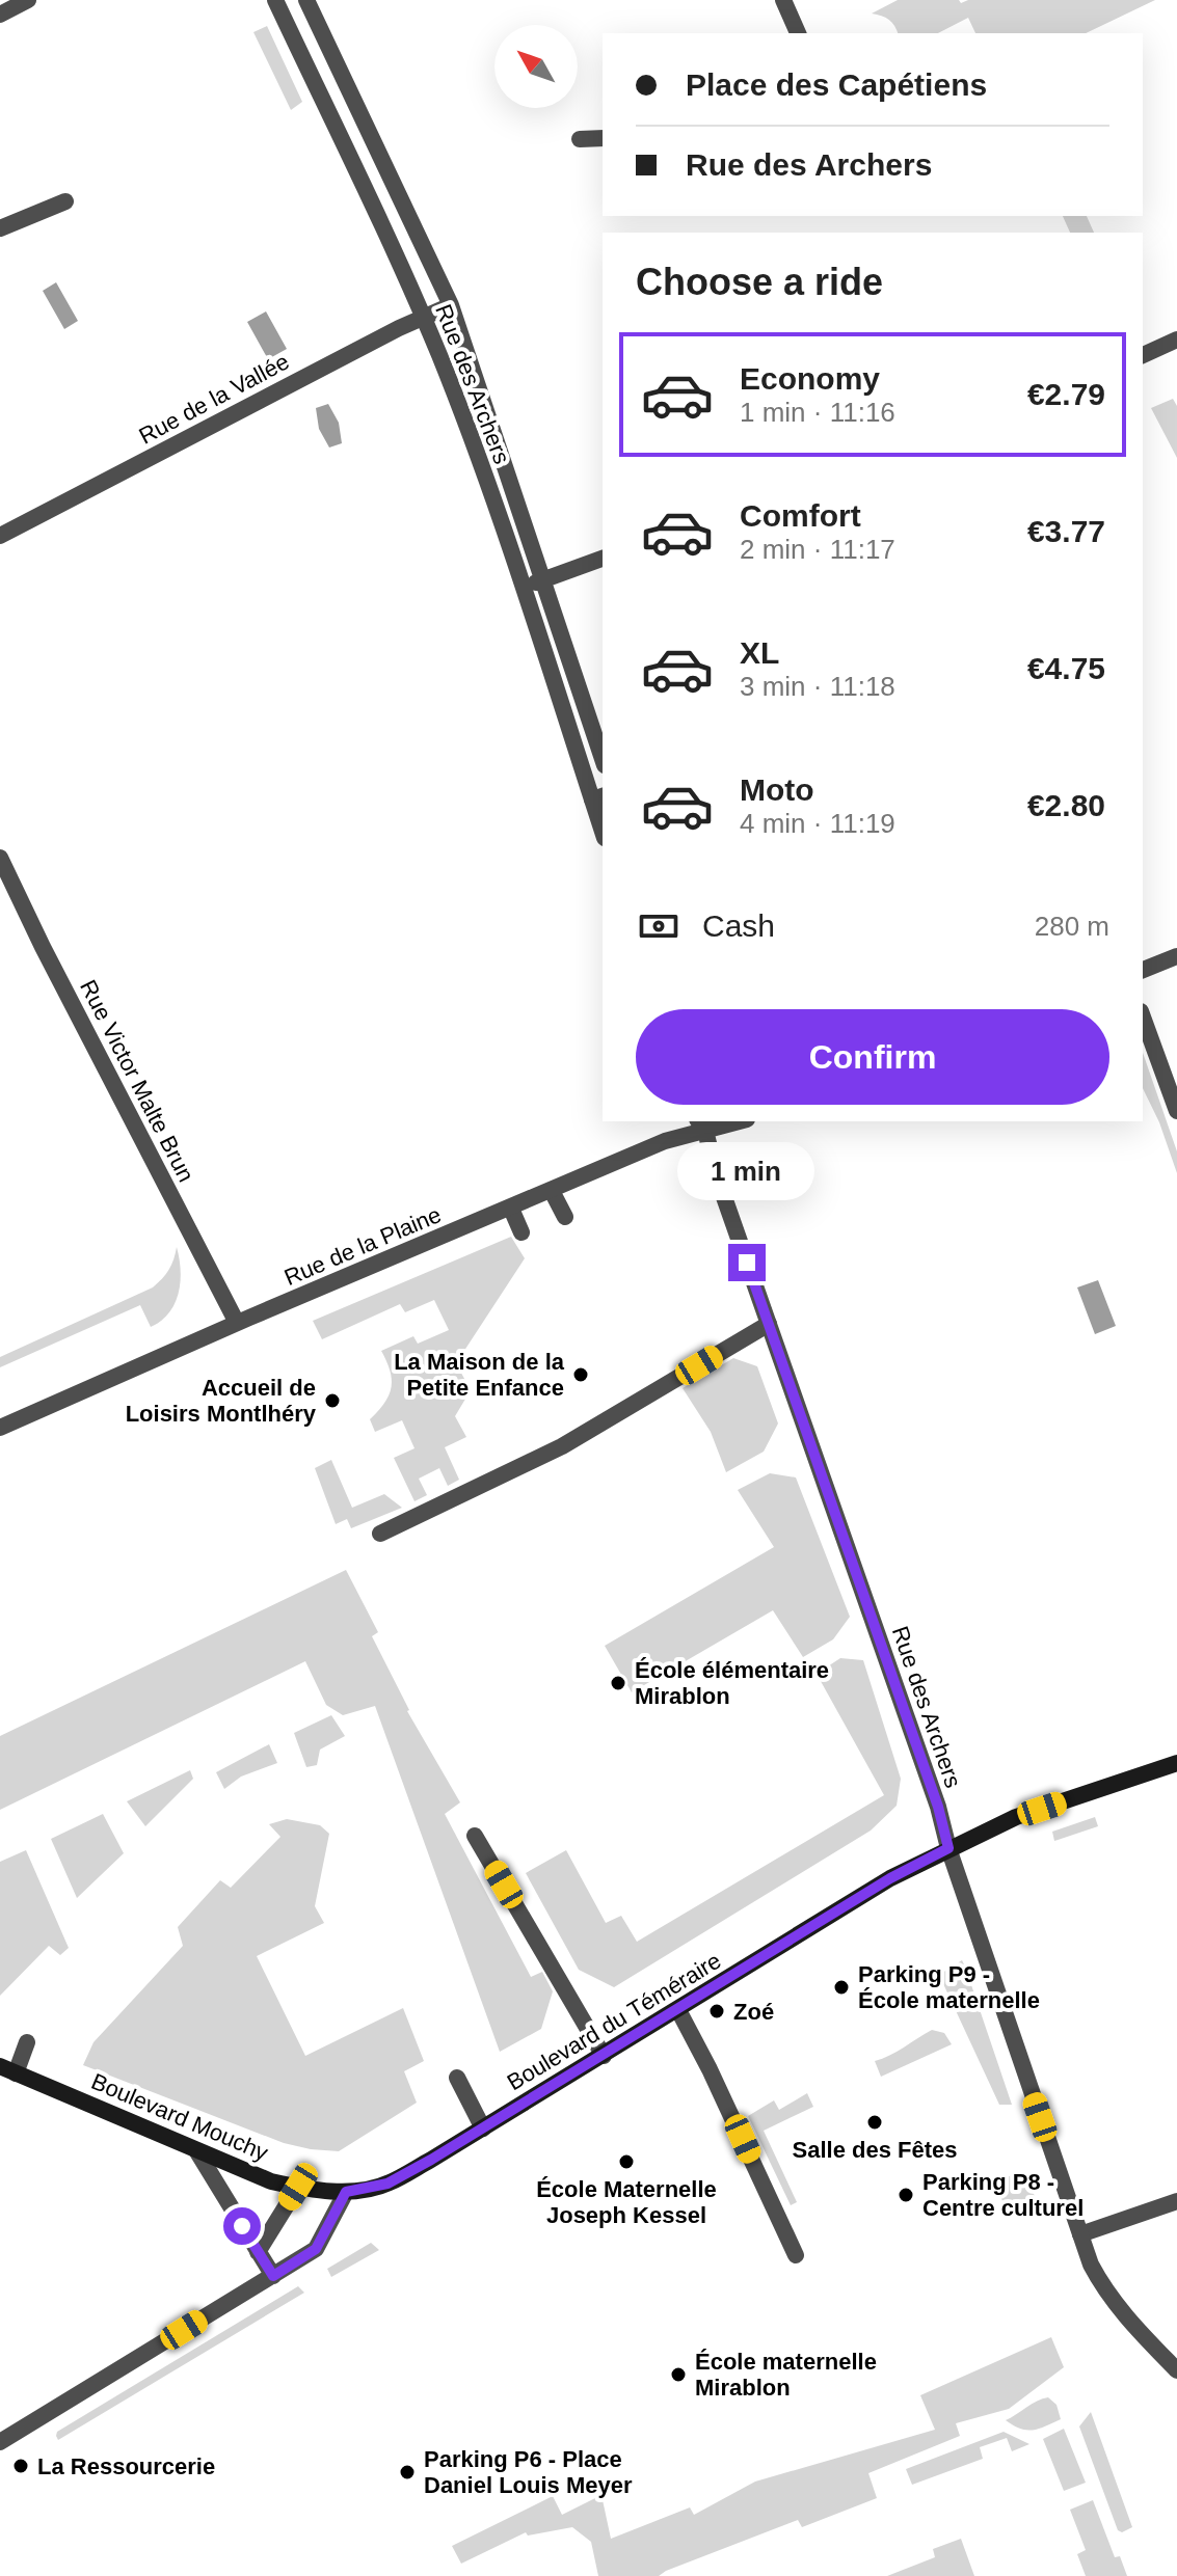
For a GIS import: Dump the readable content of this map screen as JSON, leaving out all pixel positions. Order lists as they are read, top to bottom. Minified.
{"streets":{"main road":["Boulevard du Téméraire","Boulevard Mouchy"],"street":["Rue des Archers","Rue de la Vallée","Rue Victor Malte Brun","Rue de la Plaine"]},"crossings":[["Rue des Archers","Rue de la Vallée"],["Rue des Archers","Rue de la Plaine"],["Rue des Archers","Boulevard du Téméraire"],["Rue Victor Malte Brun","Rue de la Plaine"],["Boulevard du Téméraire","Boulevard Mouchy"]],"places":["La Maison de la Petite Enfance","Accueil de Loisirs Montlhéry","École élémentaire Mirablon","Parking P9 - École maternelle","Zoé","Salle des Fêtes","École Maternelle Joseph Kessel","Parking P8 - Centre culturel","École maternelle Mirablon","La Ressourcerie","Parking P6 - Place Daniel Louis Meyer"],"north":"top left","page":{"banner":["Place des Capétiens","Rue des Archers"],"heading":"Choose a ride","list":[{"name":"Economy","note":"1 min · 11:16","value":"€2.79"},{"name":"Comfort","note":"2 min · 11:17","value":"€3.77"},{"name":"XL","note":"3 min · 11:18","value":"€4.75"},{"name":"Moto","note":"4 min · 11:19","value":"€2.80"}],"pay":["Cash","280 m"],"buttons":"Confirm","bubble":"1 min"}}
